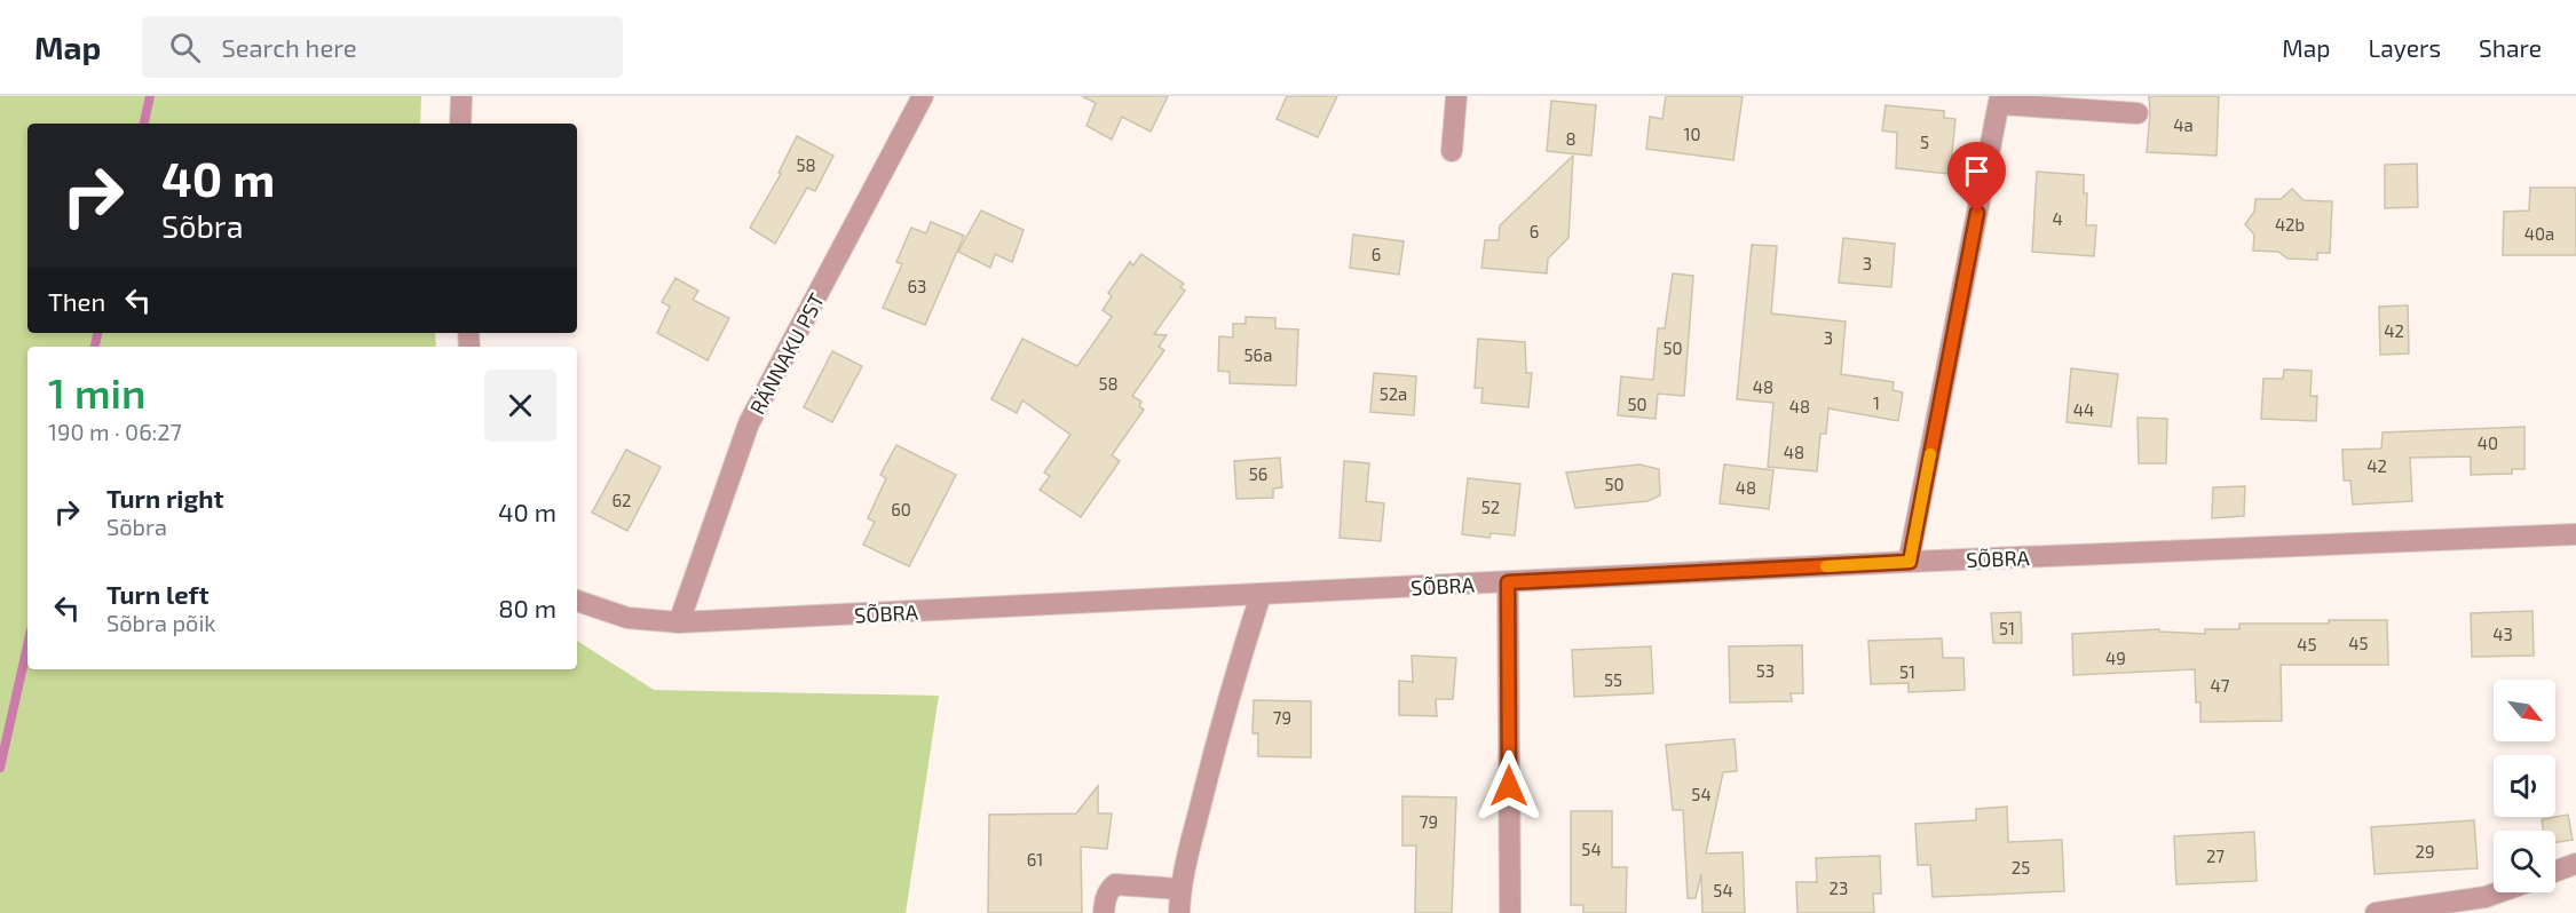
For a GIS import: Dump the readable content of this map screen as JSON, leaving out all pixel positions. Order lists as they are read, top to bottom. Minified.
{"streets":{"street":["RÄNNAKU PST","SÕBRA"]},"crossings":[["RÄNNAKU PST","SÕBRA"]],"house_numbers":["4a","10","8","5","58","4","42b","6","40a","6","3","63","42","3","50","56a","58","48","52a","1","50","48","44","40","48","42","56","50","48","62","52","60","51","43","45","45","49","53","51","55","47","79","54","79","54","29","27","61","25","23","54"],"north":"bottom right","page":{"header":"Map","search":"Search here","nav":["Map","Layers","Share"],"turn":["40 m","Sõbra"],"then":"Then","heading":["1 min","190 m · 06:27"],"list":[{"name":"Turn right","note":"Sõbra","value":"40 m"},{"name":"Turn left","note":"Sõbra põik","value":"80 m"}]}}
